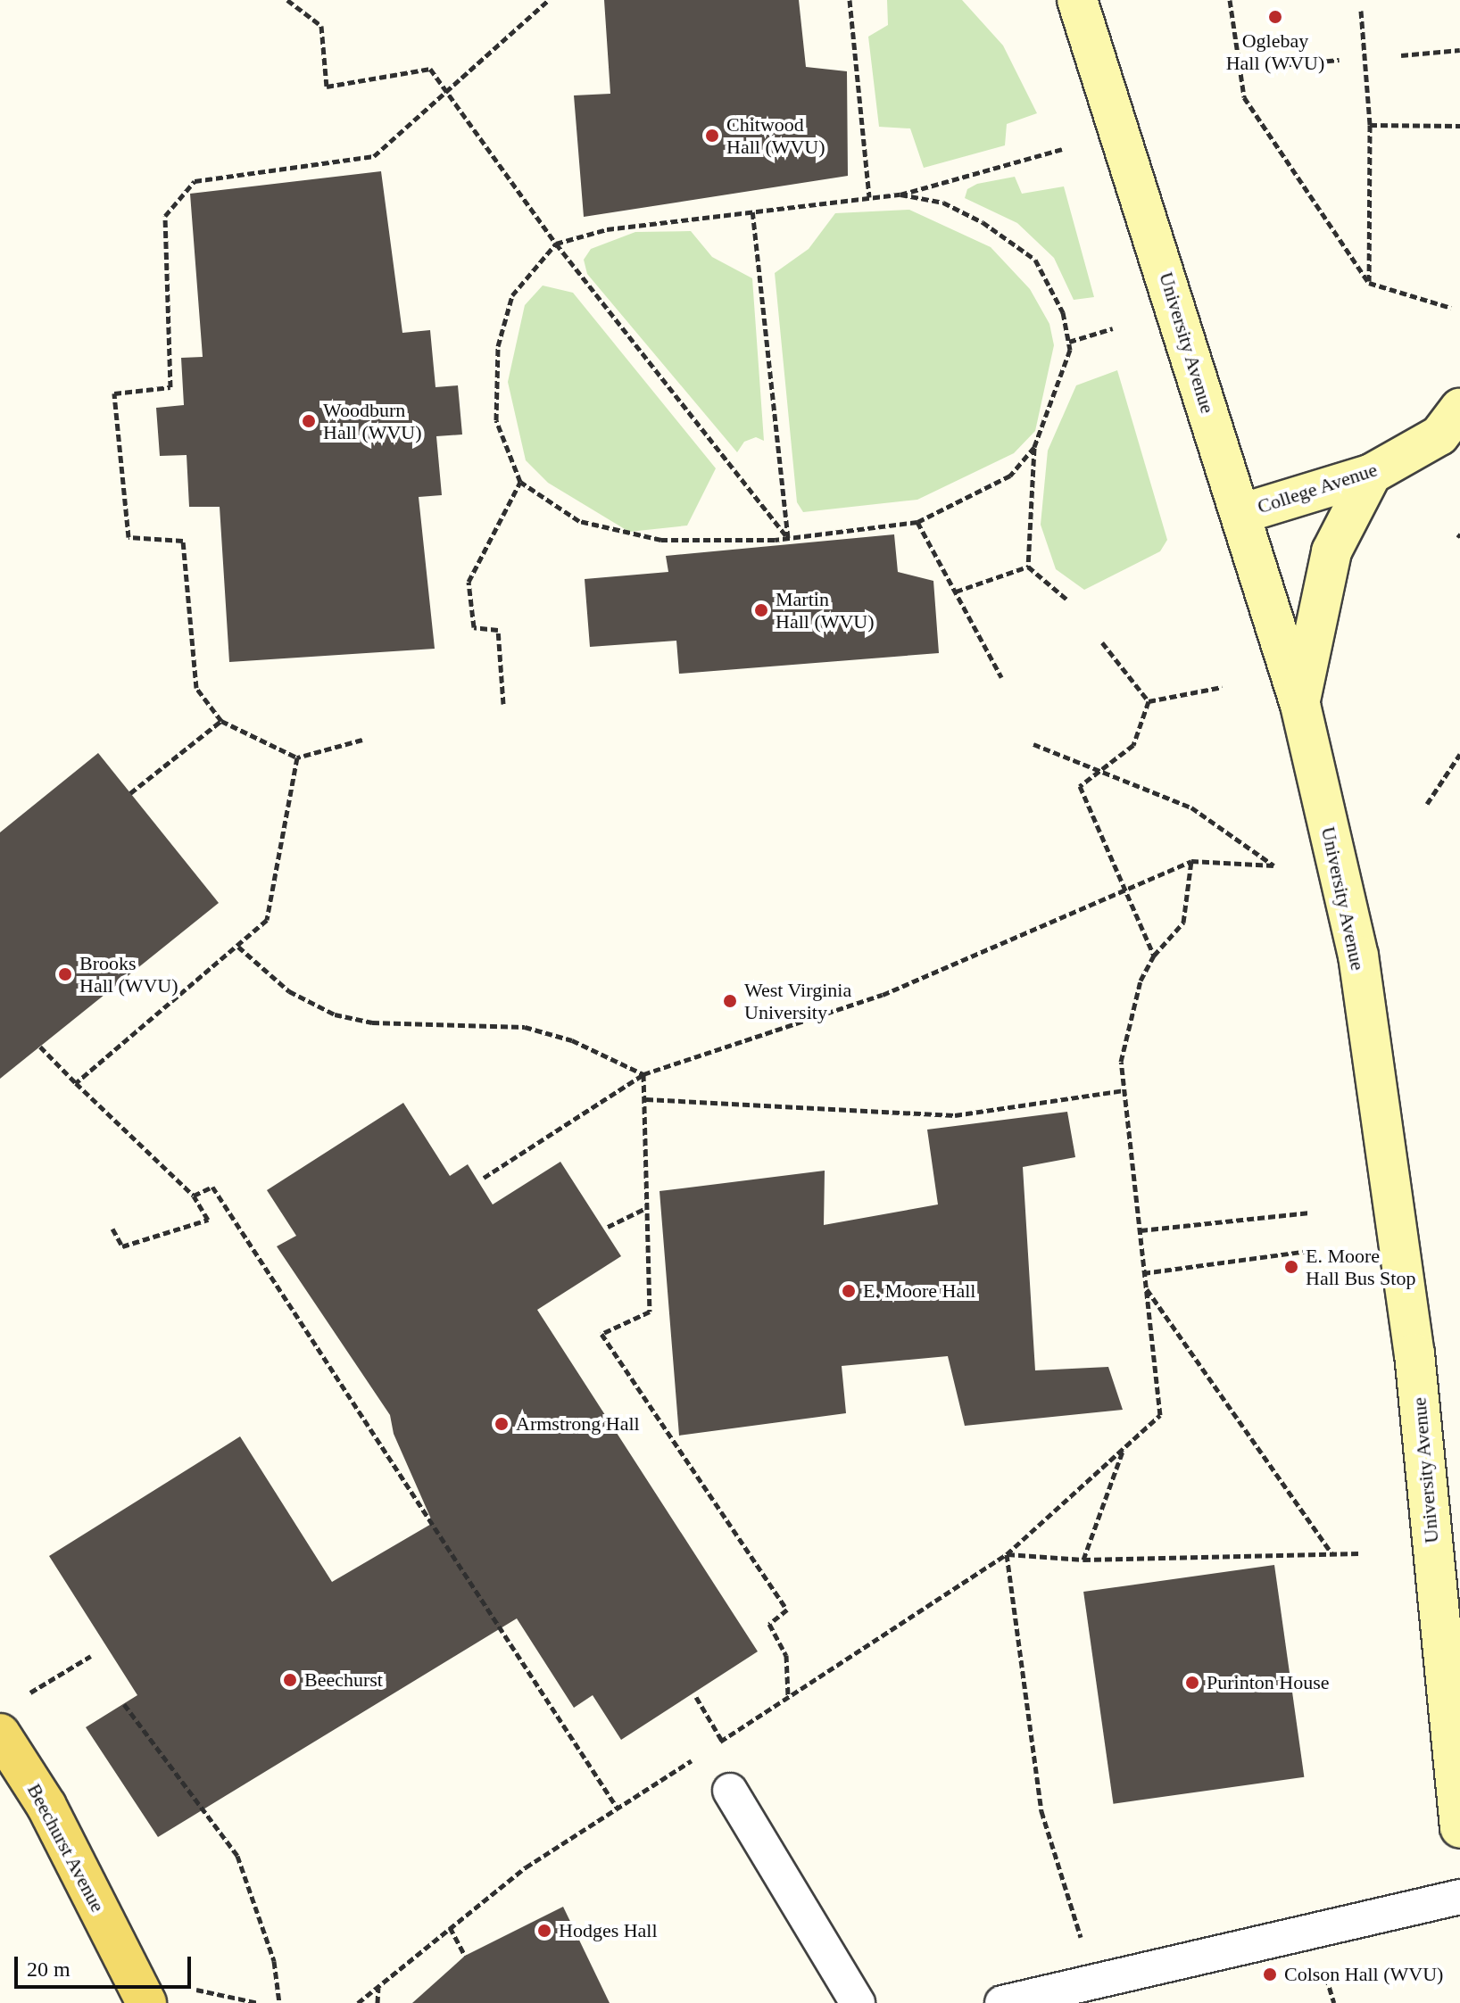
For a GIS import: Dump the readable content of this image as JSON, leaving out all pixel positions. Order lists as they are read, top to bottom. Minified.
{"streets":{"main road":["Beechurst Avenue"],"street":["University Avenue","College Avenue"]},"crossings":[["University Avenue","College Avenue"]],"places":["Oglebay Hall (WVU)","Chitwood Hall (WVU)","Woodburn Hall (WVU)","Martin Hall (WVU)","Brooks Hall (WVU)","West Virginia University","E. Moore Hall Bus Stop","E. Moore Hall","Armstrong Hall","Beechurst","Purinton House","Hodges Hall","Colson Hall (WVU)"],"scale_bar":"20 m"}
